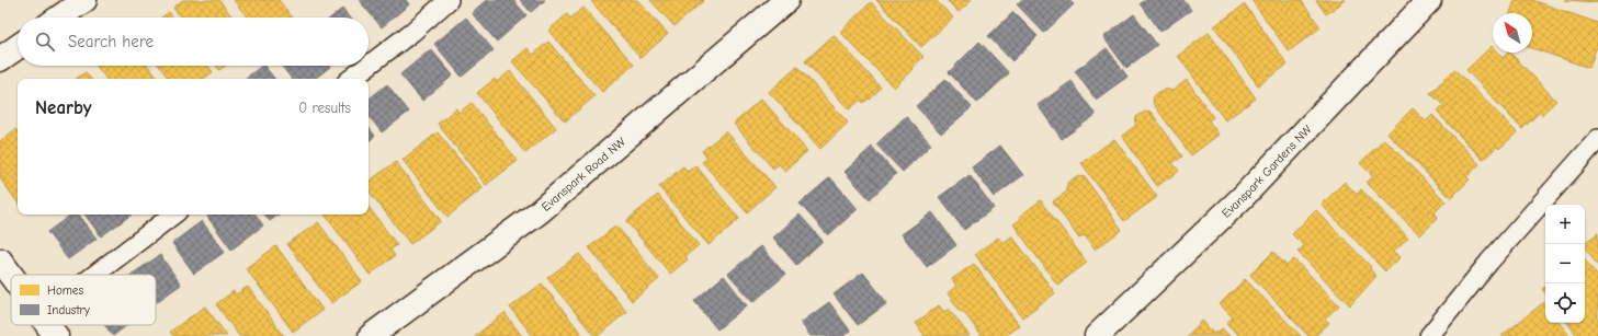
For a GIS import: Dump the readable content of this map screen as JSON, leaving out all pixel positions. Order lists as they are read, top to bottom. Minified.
{"streets":{"street":["Evanspark Gardens NW","Evanspark Road NW"]},"legend":["Homes","Industry"],"north":"top left","page":{"search":"Search here","heading":["Nearby","0 results"],"map_buttons":["+","−"]}}
